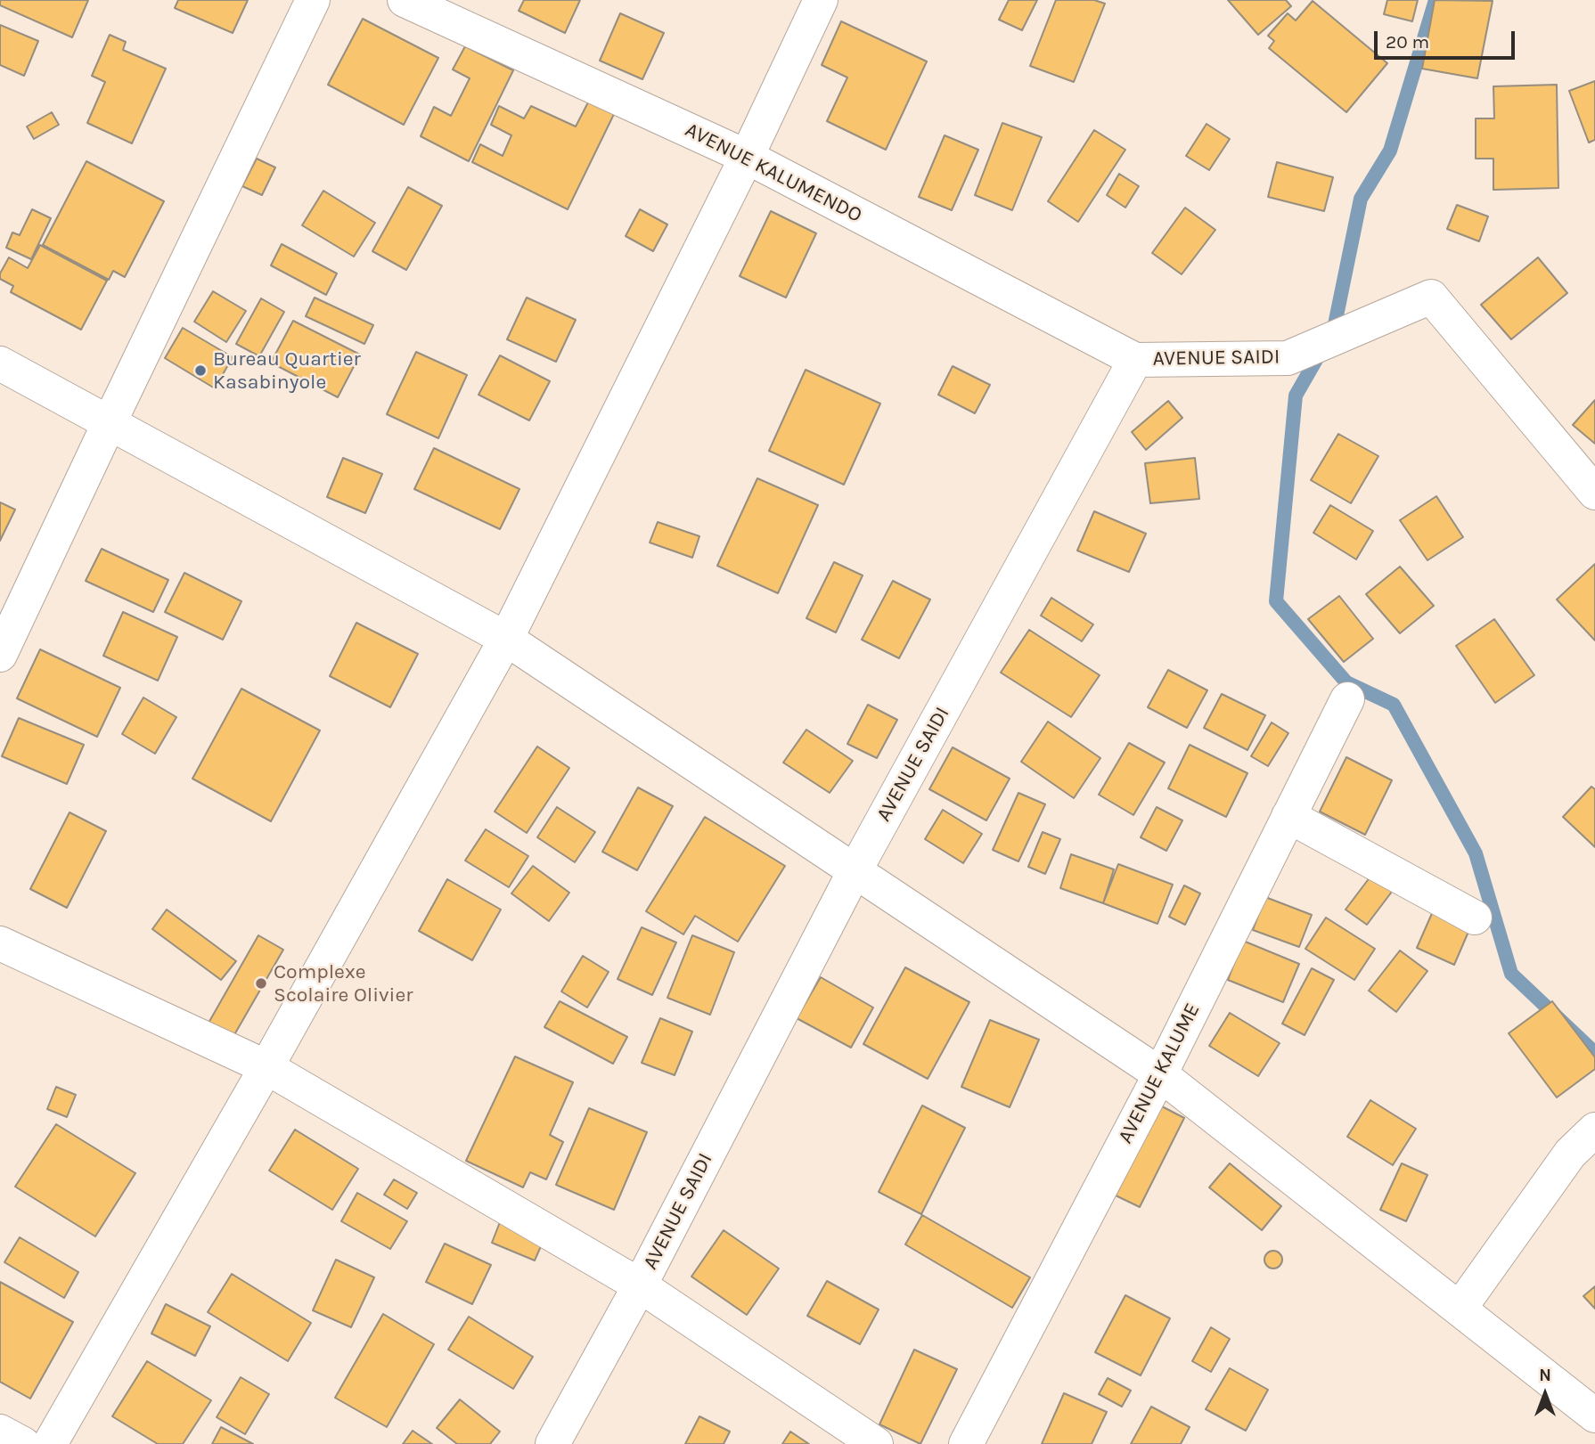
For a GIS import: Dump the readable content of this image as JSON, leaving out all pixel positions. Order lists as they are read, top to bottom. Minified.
{"streets":{"street":["AVENUE KALUMENDO","AVENUE SAIDI","AVENUE KALUME"]},"crossings":[["AVENUE KALUMENDO","AVENUE SAIDI"]],"places":["Bureau Quartier Kasabinyole","Complexe Scolaire Olivier"],"scale_bar":"20 m","north":"top"}
